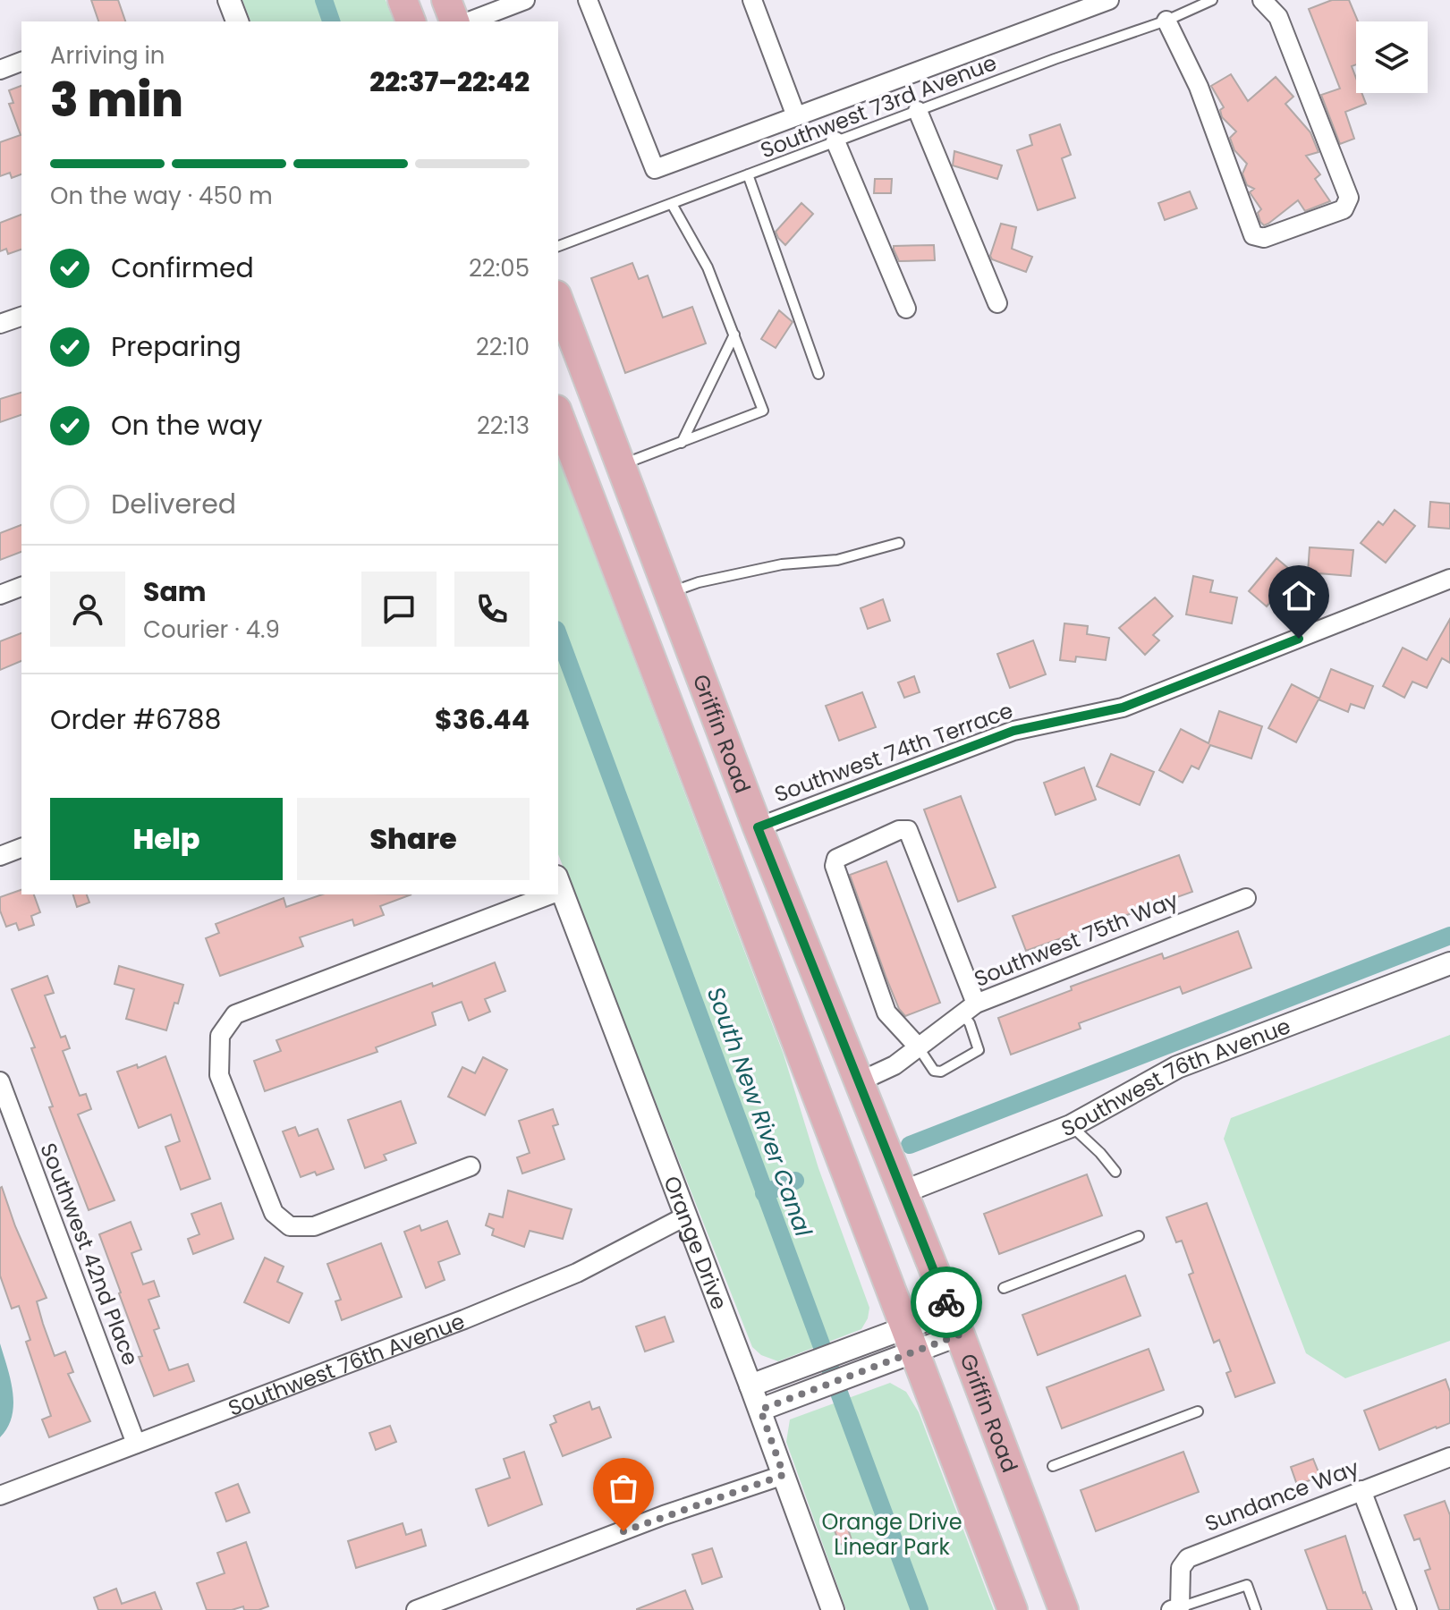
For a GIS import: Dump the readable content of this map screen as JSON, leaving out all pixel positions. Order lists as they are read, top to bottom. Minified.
{"streets":{"main road":["Griffin Road"],"street":["Southwest 74th Terrace","Southwest 75th Way","Southwest 76th Avenue","Orange Drive","Southwest 42nd Place","Sundance Way"],"lane":["Southwest 73rd Avenue"]},"crossings":[["Griffin Road","Southwest 74th Terrace"],["Griffin Road","Southwest 75th Way"],["Griffin Road","Southwest 76th Avenue"],["Southwest 76th Avenue","Orange Drive"],["Southwest 76th Avenue","Southwest 42nd Place"]],"water":["South New River Canal"],"parks":["Orange Drive Linear Park"],"page":{"heading":["3 min","Arriving in","22:37–22:42"],"panel":["Sam","Courier · 4.9","Order #6788","$36.44"],"bar":"On the way · 450 m","list":[["Confirmed","22:05"],["Preparing","22:10"],["On the way","22:13"],"Delivered"],"buttons":["Help","Share"]}}
